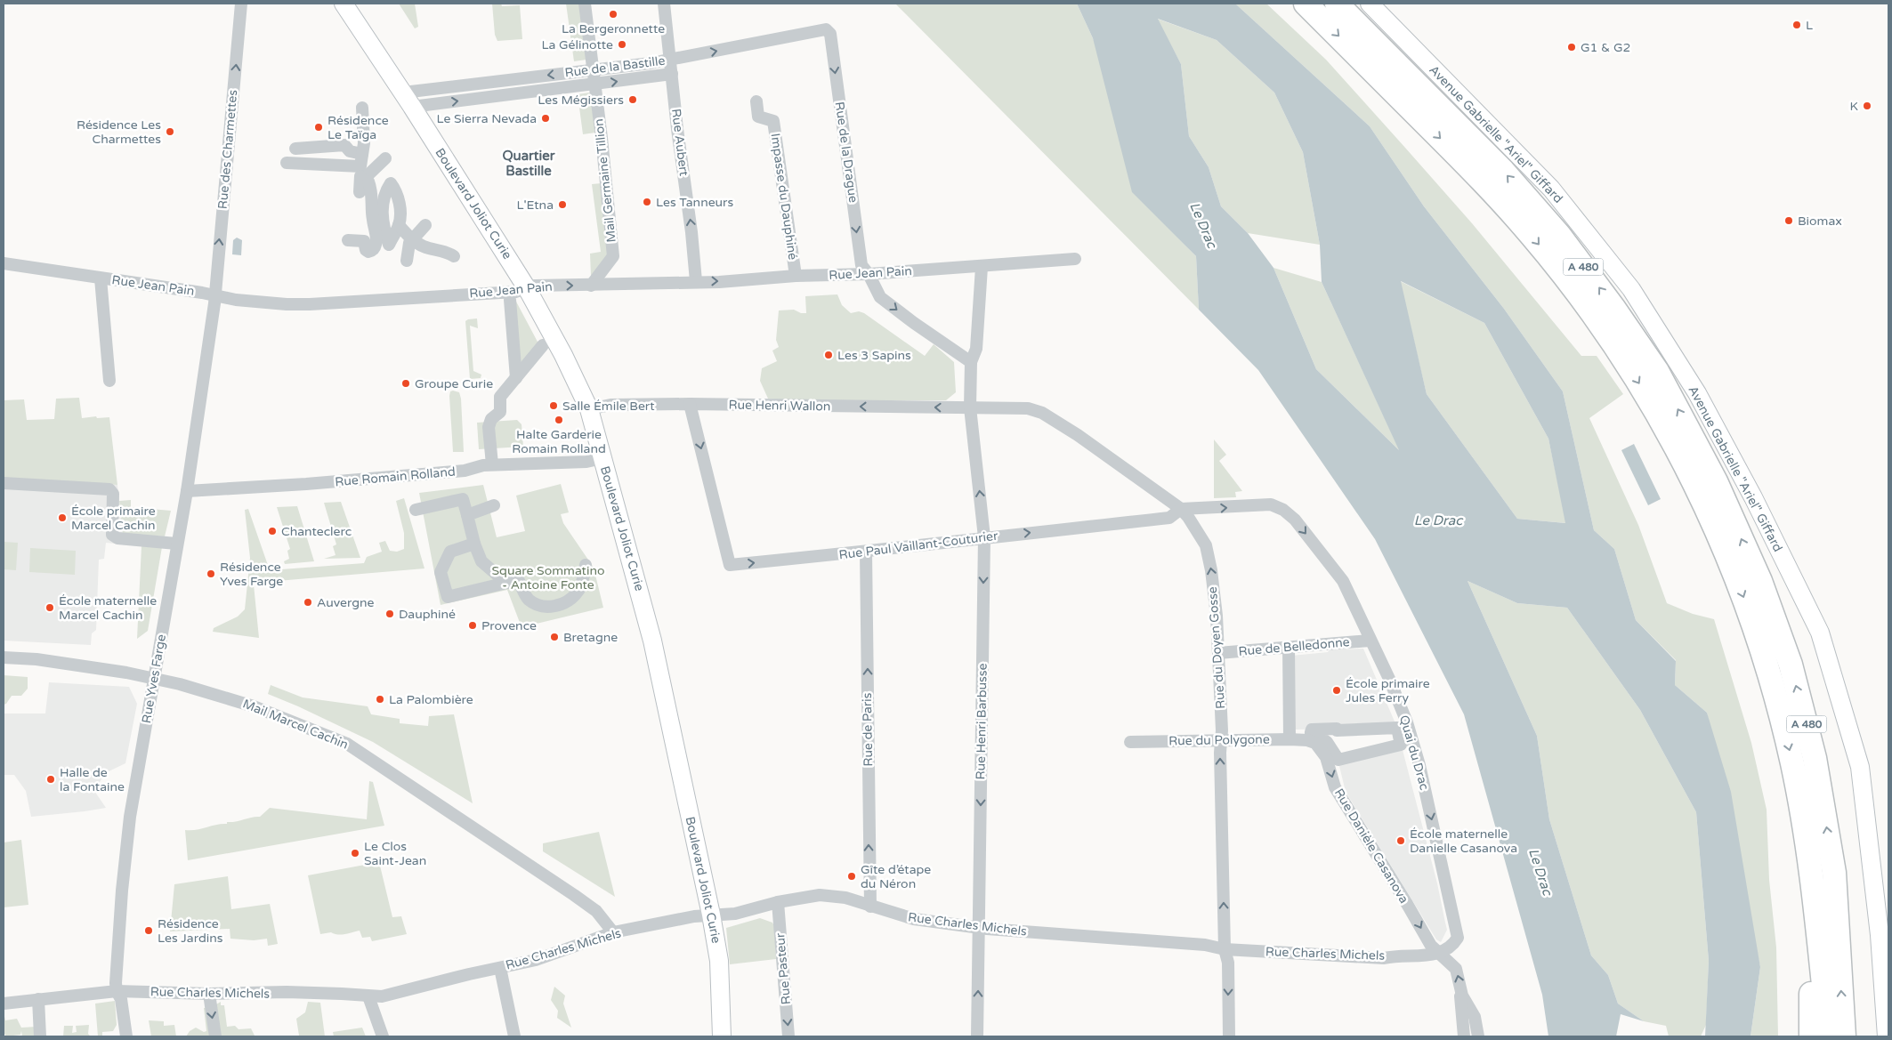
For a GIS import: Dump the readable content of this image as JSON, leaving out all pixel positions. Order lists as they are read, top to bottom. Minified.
{"streets":{"highway":["A 480"],"street":["Rue de la Bastille","Avenue Gabrielle \"Ariel\" Giffard","Rue Aubert","Rue des Charmettes","Rue de la Drague","Mail Germaine Tillion","Impasse du Dauphiné","Boulevard Joliot Curie","Rue Jean Pain","Rue Henri Wallon","Rue Romain Rolland","Rue Paul Vaillant-Couturier","Rue de Belledonne","Rue du Doyen Gosse","Rue Yves Farge","Rue Henri Barbusse","Mail Marcel Cachin","Rue de Paris","Rue du Polygone","Quai du Drac","Rue Danièle Casanova","Rue Charles Michels","Rue Pasteur"]},"crossings":[["Rue de la Bastille","Rue Aubert"],["Rue de la Bastille","Rue de la Drague"],["Rue de la Bastille","Mail Germaine Tillion"],["Rue de la Bastille","Boulevard Joliot Curie"],["Rue Aubert","Rue Jean Pain"],["Rue des Charmettes","Rue Jean Pain"],["Rue des Charmettes","Rue Yves Farge"],["Rue de la Drague","Rue Jean Pain"],["Mail Germaine Tillion","Rue Jean Pain"],["Impasse du Dauphiné","Rue Jean Pain"],["Boulevard Joliot Curie","Rue Jean Pain"],["Boulevard Joliot Curie","Rue Henri Wallon"],["Boulevard Joliot Curie","Rue Romain Rolland"],["Boulevard Joliot Curie","Rue Charles Michels"],["Rue Jean Pain","Rue Yves Farge"],["Rue Henri Wallon","Rue Paul Vaillant-Couturier"],["Rue Henri Wallon","Rue du Doyen Gosse"],["Rue Henri Wallon","Rue Henri Barbusse"],["Rue Romain Rolland","Rue Yves Farge"],["Rue Paul Vaillant-Couturier","Rue du Doyen Gosse"],["Rue Paul Vaillant-Couturier","Rue Henri Barbusse"],["Rue Paul Vaillant-Couturier","Rue de Paris"],["Rue Paul Vaillant-Couturier","Quai du Drac"],["Rue de Belledonne","Rue du Doyen Gosse"],["Rue de Belledonne","Quai du Drac"],["Rue du Doyen Gosse","Rue Henri Barbusse"],["Rue du Doyen Gosse","Rue du Polygone"],["Rue du Doyen Gosse","Rue Charles Michels"],["Rue Yves Farge","Mail Marcel Cachin"],["Rue Yves Farge","Rue Charles Michels"],["Rue Henri Barbusse","Rue Charles Michels"],["Mail Marcel Cachin","Rue Charles Michels"],["Rue de Paris","Rue Charles Michels"],["Rue du Polygone","Rue Danièle Casanova"],["Quai du Drac","Rue Danièle Casanova"],["Quai du Drac","Rue Charles Michels"],["Rue Danièle Casanova","Rue Charles Michels"],["Rue Charles Michels","Rue Pasteur"]],"one_way":["Rue Aubert","Rue des Charmettes","Rue de la Drague","Rue Henri Wallon","Rue Paul Vaillant-Couturier","Rue de Paris","Rue Danièle Casanova","Rue Pasteur"],"districts":["Quartier Bastille"],"water":["Le Drac"],"parks":["Square Sommatino - Antoine Fonte"],"places":["La Bergeronnette","L","La Gélinotte","G1 & G2","Les Mégissiers","K","Le Sierra Nevada","Résidence Le Taïga","Résidence Les Charmettes","Les Tanneurs","L'Etna","Biomax","Les 3 Sapins","Groupe Curie","Salle Émile Bert","Halte Garderie Romain Rolland","École primaire Marcel Cachin","Chanteclerc","Résidence Yves Farge","Auvergne","École maternelle Marcel Cachin","Dauphiné","Provence","Bretagne","École primaire Jules Ferry","La Palombière","Halle de la Fontaine","École maternelle Danielle Casanova","Le Clos Saint-Jean","Gîte d’étape du Néron","Résidence Les Jardins"]}
